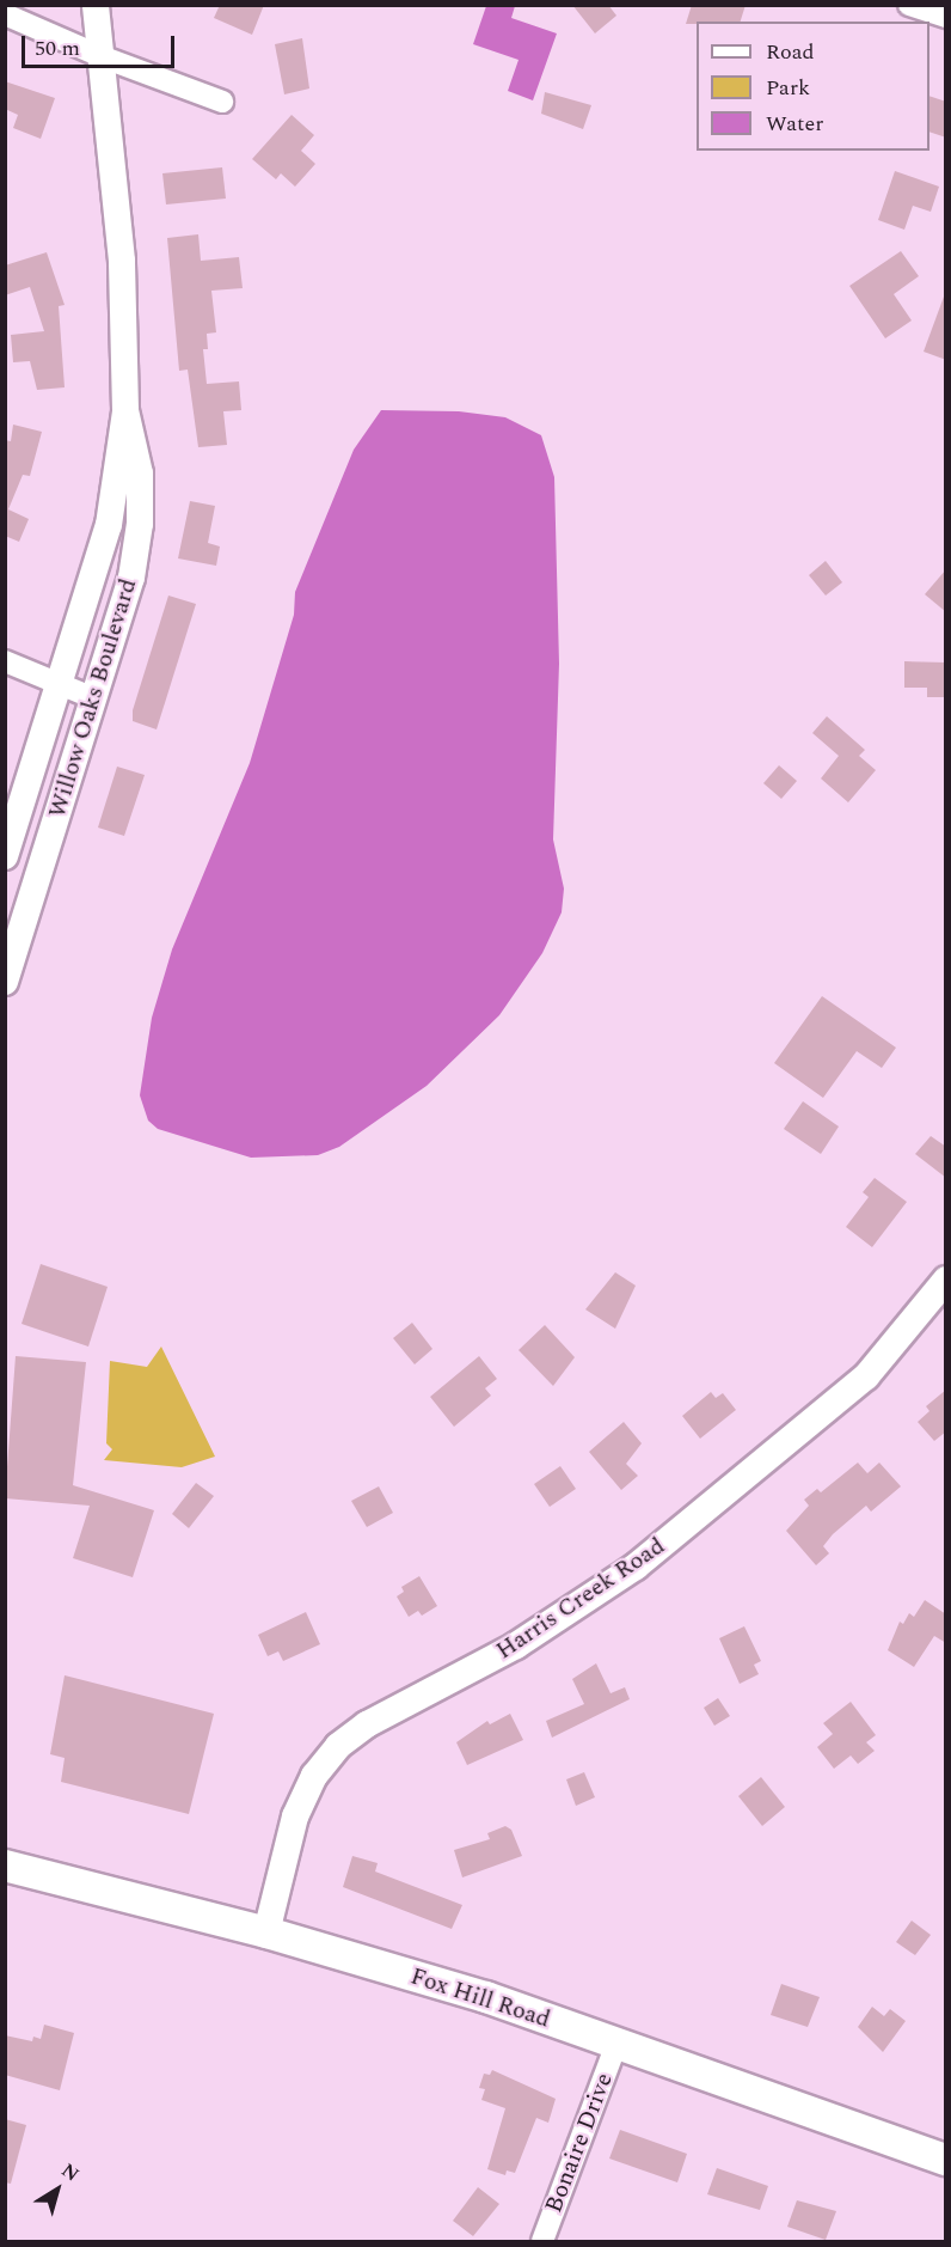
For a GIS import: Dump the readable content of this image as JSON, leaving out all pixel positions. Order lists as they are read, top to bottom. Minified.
{"streets":{"main road":["Fox Hill Road"],"street":["Willow Oaks Boulevard","Harris Creek Road","Bonaire Drive"]},"crossings":[["Harris Creek Road","Fox Hill Road"],["Fox Hill Road","Bonaire Drive"]],"legend":["Road","Park","Water"],"scale_bar":"50 m","north":"top right"}
